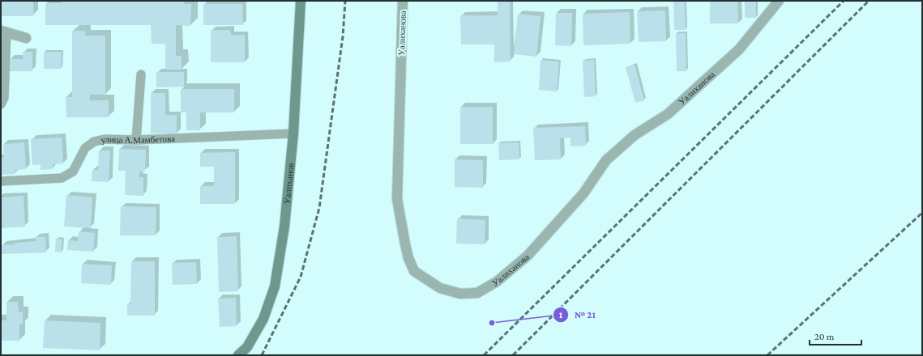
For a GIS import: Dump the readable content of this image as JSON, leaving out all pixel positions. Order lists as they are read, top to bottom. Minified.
{"streets":{"street":["Уалиханова","Уалиханов"],"lane":["улица А.Мамбетова"]},"crossings":[["улица А.Мамбетова","Уалиханов"]],"places":["№ 21"],"scale_bar":"20 m"}
